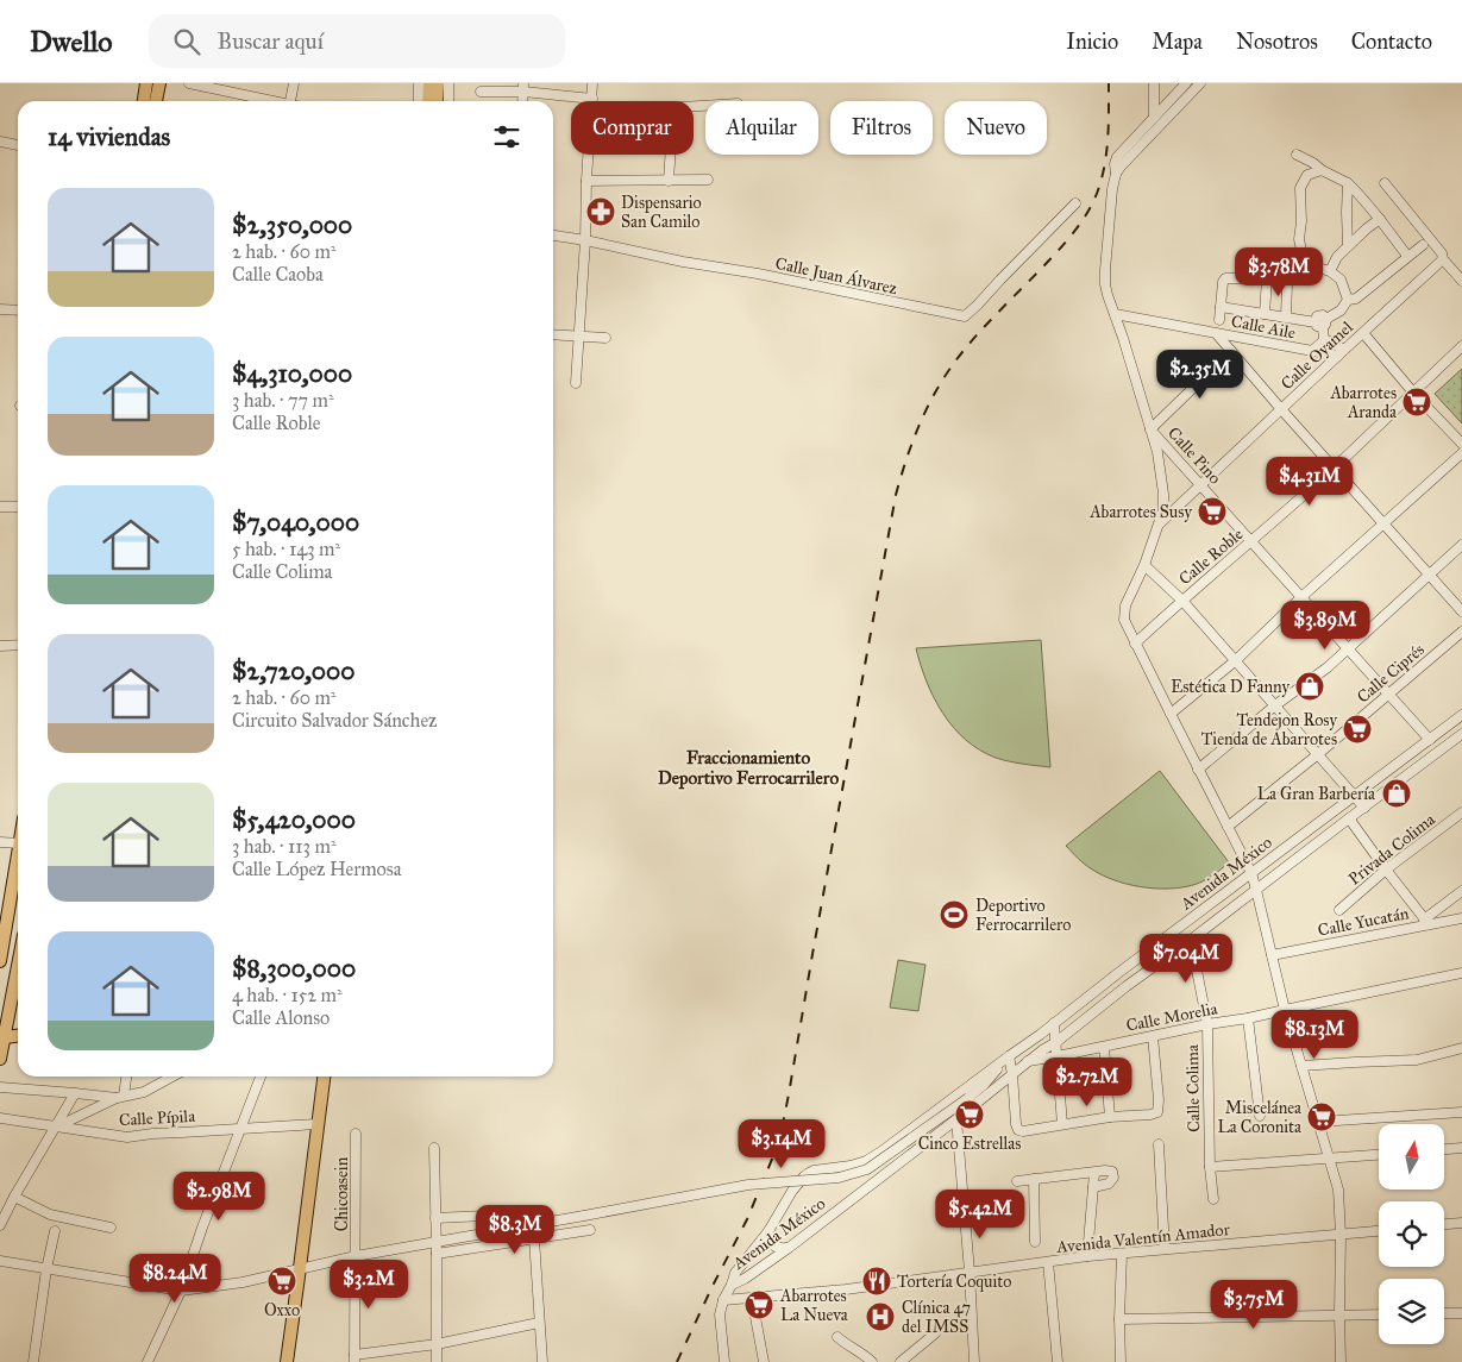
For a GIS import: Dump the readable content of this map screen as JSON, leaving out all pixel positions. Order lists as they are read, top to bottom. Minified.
{"streets":{"street":["Calle Juan Álvarez","Calle Aile","Calle Oyamel","Calle Pino","Calle Roble","Calle Ciprés","Privada Colima","Avenida México","Calle Yucatán","Calle Morelia","Calle Colima","Calle Pípila","Chicoasein","Avenida Valentín Amador"]},"crossings":[["Calle Aile","Calle Oyamel"],["Calle Oyamel","Calle Pino"],["Calle Pino","Calle Roble"],["Calle Pino","Calle Ciprés"],["Calle Pino","Avenida México"],["Avenida México","Calle Morelia"],["Avenida México","Calle Colima"],["Avenida México","Chicoasein"],["Avenida México","Avenida Valentín Amador"],["Calle Morelia","Calle Colima"]],"districts":["Fraccionamiento Deportivo Ferrocarrilero"],"places":{"pharmacy":["Dispensario San Camilo"],"supermarket":["Abarrotes Aranda","Abarrotes Susy","Tendejon Rosy Tienda de Abarrotes","Cinco Estrellas","Miscelánea La Coronita","Oxxo","Abarrotes La Nueva"],"shop":["Estética D Fanny","La Gran Barbería"],"sports":["Deportivo Ferrocarrilero"],"restaurant":["Tortería Coquito"],"hospital":["Clínica 47 del IMSS"]},"north":"top","page":{"header":"Dwello","search":"Buscar aquí","nav":["Inicio","Mapa","Nosotros","Contacto"],"chip":["Comprar","Alquilar","Filtros","Nuevo"],"heading":"14 viviendas","list":[{"name":"$2,350,000","note":"2 hab. · 60 m² · Calle Caoba"},{"name":"$4,310,000","note":"3 hab. · 77 m² · Calle Roble"},{"name":"$7,040,000","note":"5 hab. · 143 m² · Calle Colima"},{"name":"$2,720,000","note":"2 hab. · 60 m² · Circuito Salvador Sánchez"},{"name":"$5,420,000","note":"3 hab. · 113 m² · Calle López Hermosa"},{"name":"$8,300,000","note":"4 hab. · 152 m² · Calle Alonso"}],"price":["$3.78M","$2.35M","$4.31M","$3.89M","$7.04M","$8.13M","$2.72M","$3.14M","$2.98M","$5.42M","$8.3M","$8.24M","$3.2M","$3.75M"]}}
